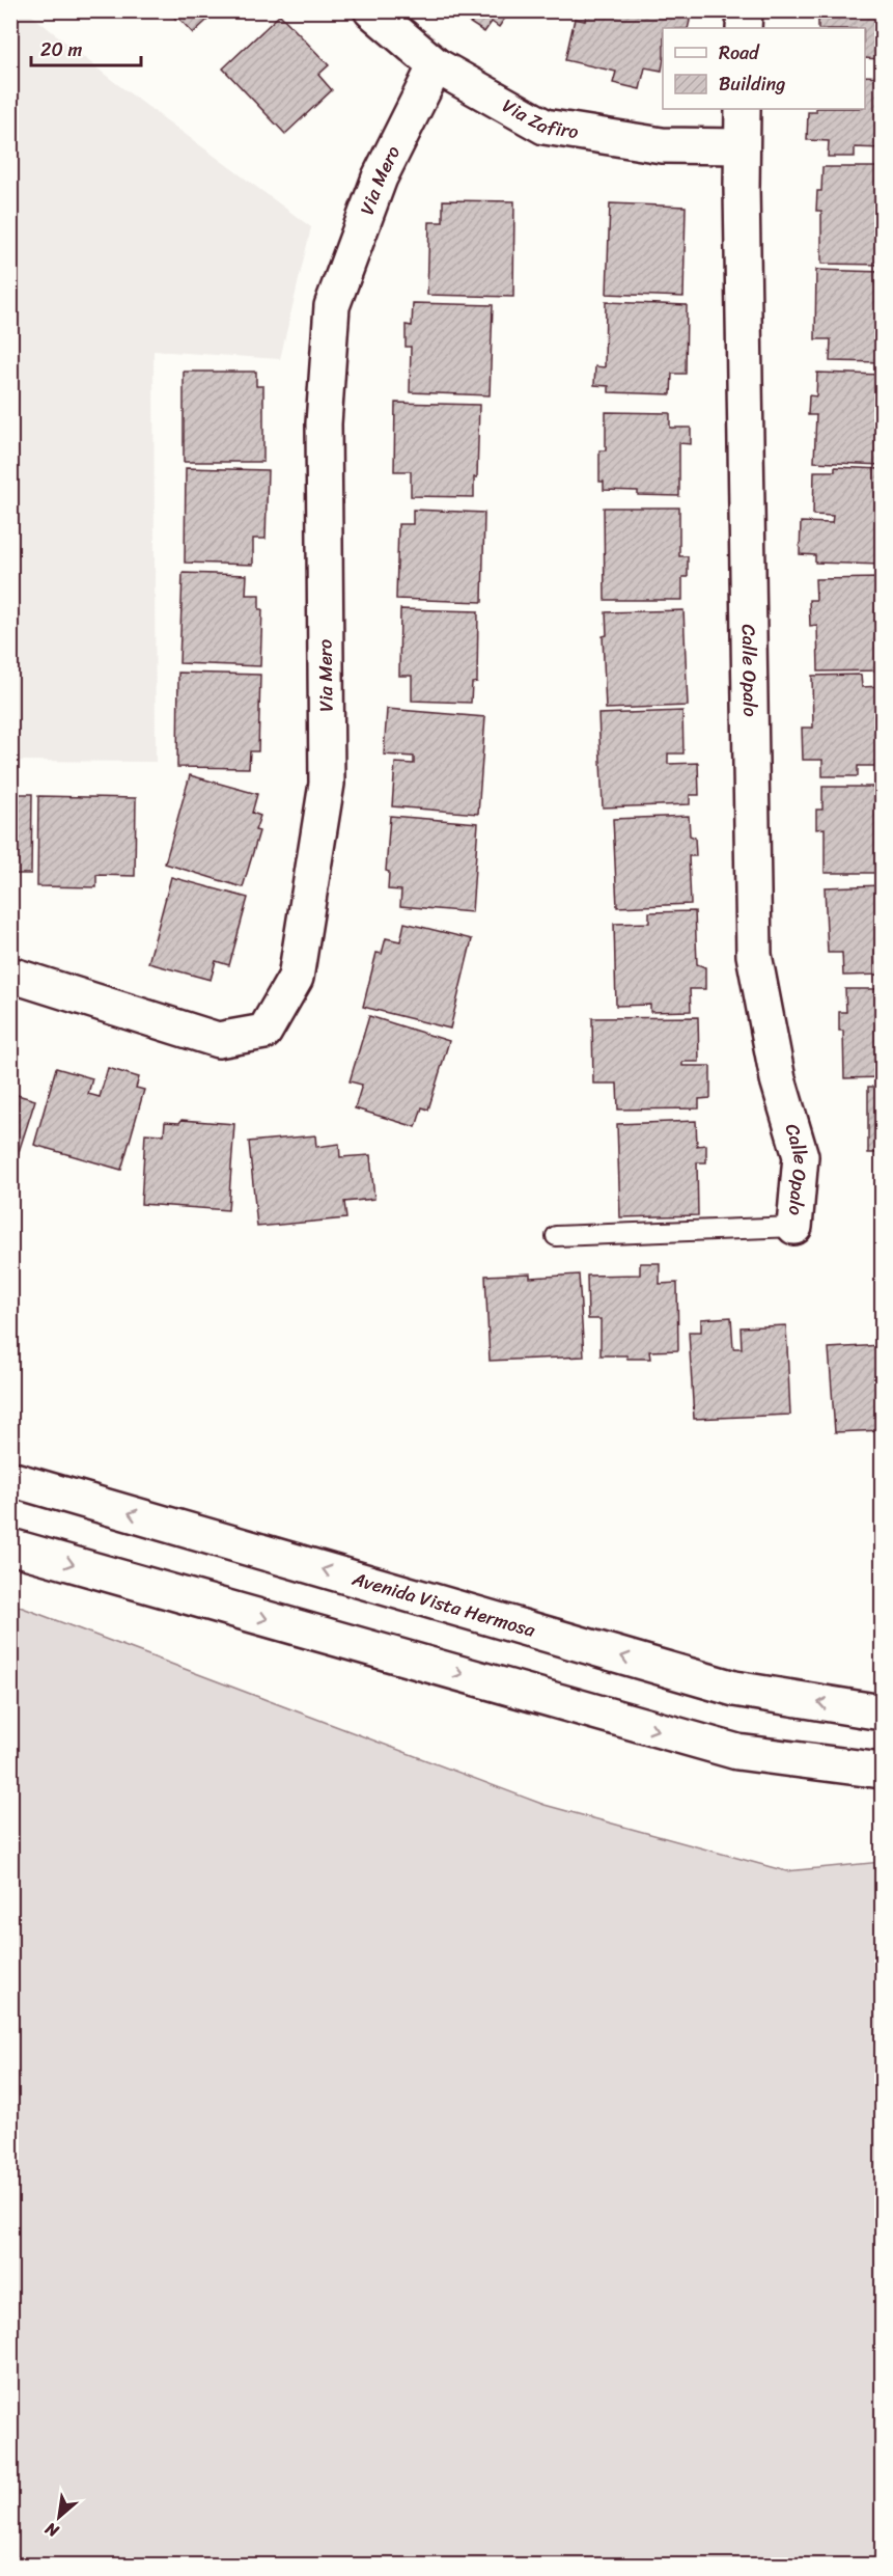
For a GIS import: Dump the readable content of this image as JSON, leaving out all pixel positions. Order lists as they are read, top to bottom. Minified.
{"streets":{"street":["Via Zafiro","Via Mero","Calle Opalo","Avenida Vista Hermosa"]},"crossings":[["Via Zafiro","Via Mero"],["Via Zafiro","Calle Opalo"]],"legend":["Road","Building"],"scale_bar":"20 m","north":"bottom left"}
